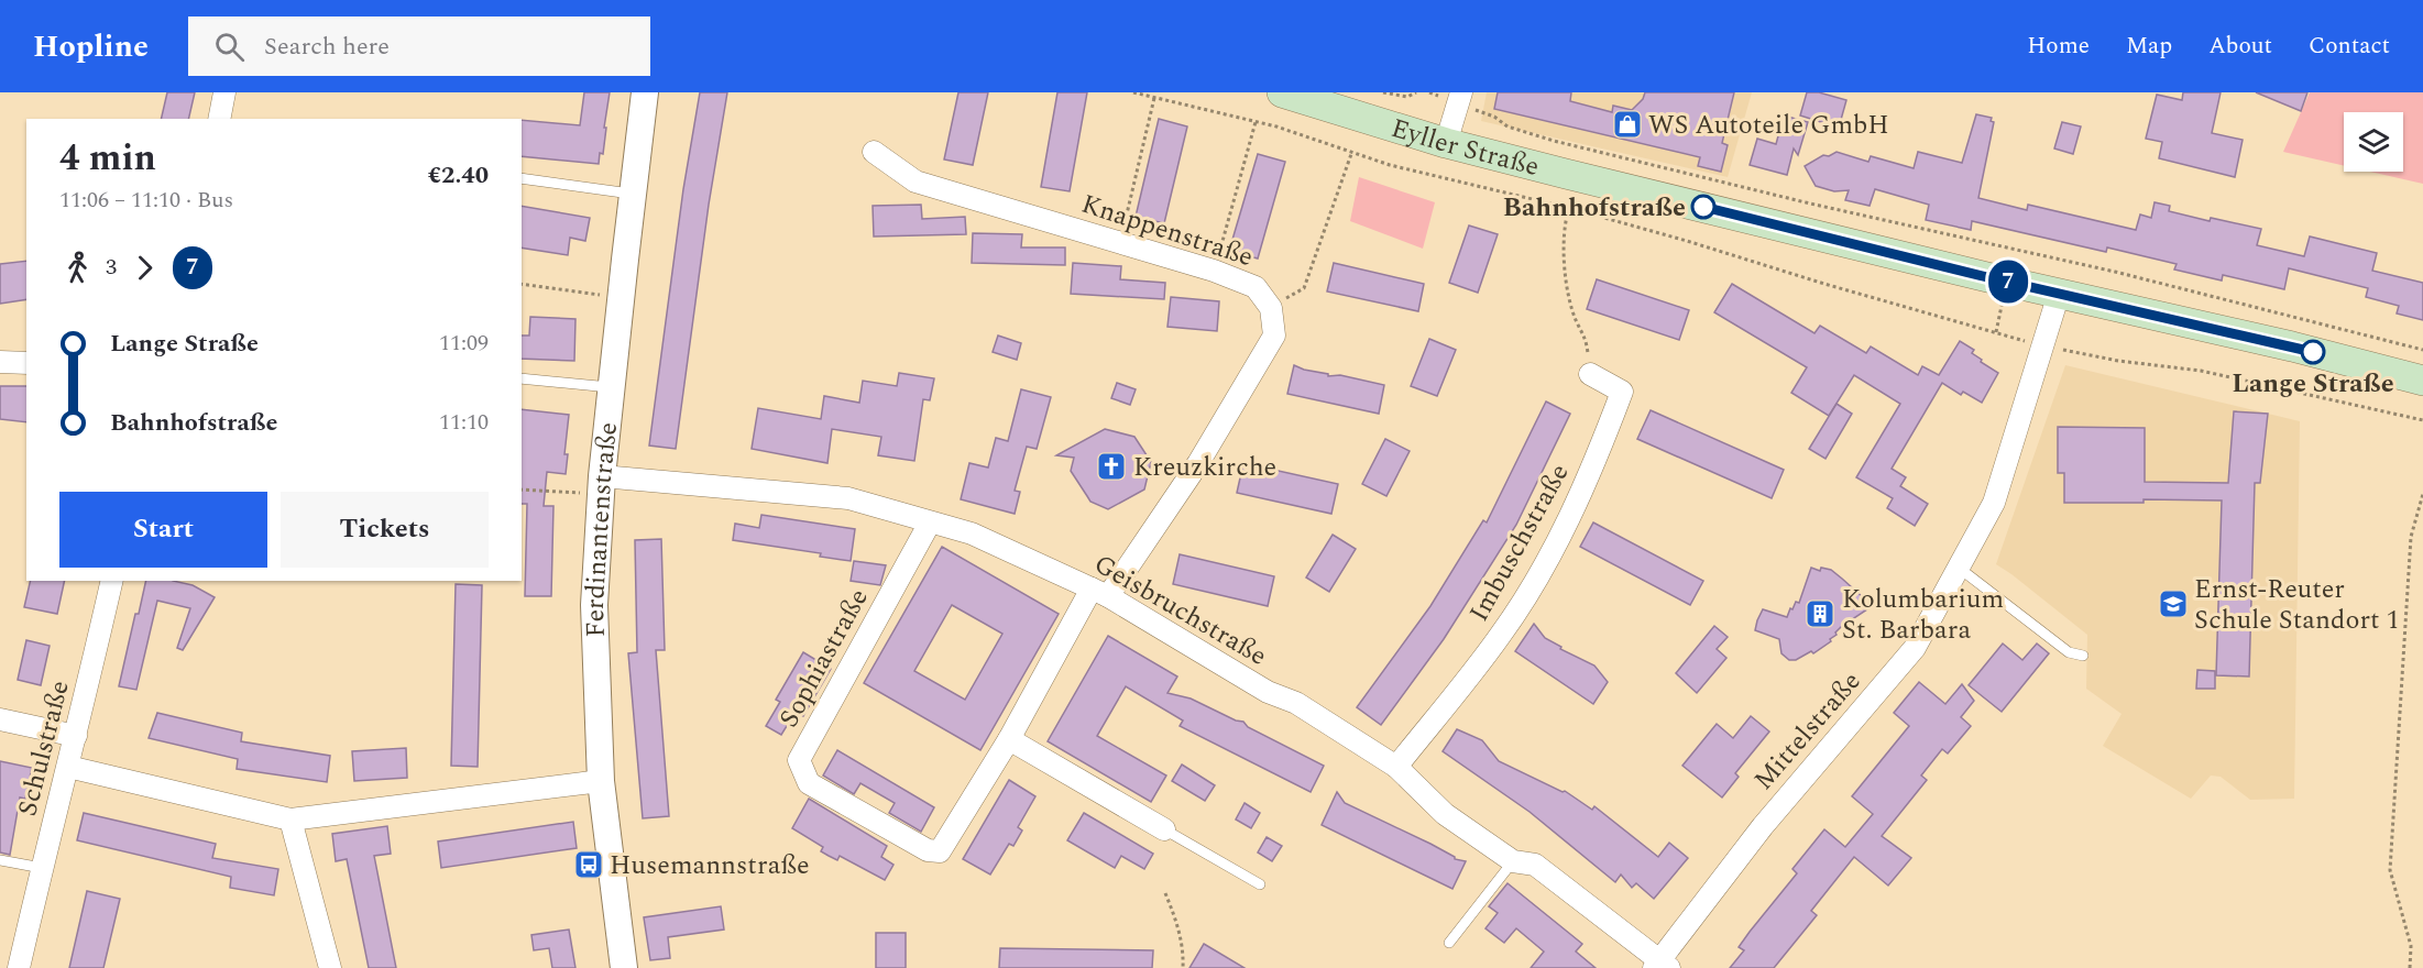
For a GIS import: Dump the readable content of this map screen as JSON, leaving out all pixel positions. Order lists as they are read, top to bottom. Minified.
{"streets":{"main road":["Eyller Straße"],"street":["Knappenstraße","Ferdinantenstraße","Imbuschstraße","Geisbruchstraße","Sophiastraße","Mittelstraße","Schulstraße"]},"crossings":[["Eyller Straße","Mittelstraße"],["Ferdinantenstraße","Geisbruchstraße"],["Imbuschstraße","Geisbruchstraße"],["Geisbruchstraße","Sophiastraße"],["Geisbruchstraße","Mittelstraße"]],"places":{"shop":["WS Autoteile GmbH"],"other":["Bahnhofstraße","Lange Straße"],"church":["Kreuzkirche"],"school or university":["Ernst-Reuter Schule Standort 1"],"building":["Kolumbarium St. Barbara"],"bus stop":["Husemannstraße"]},"lines":["bus line 7"],"page":{"header":"Hopline","search":"Search here","nav":["Home","Map","About","Contact"],"on_map":"7","heading":["4 min","11:06 – 11:10 · Bus","€2.40"],"legs":["3","7"],"list":[{"name":"Lange Straße","value":"11:09"},{"name":"Bahnhofstraße","value":"11:10"}],"buttons":["Start","Tickets"]}}
